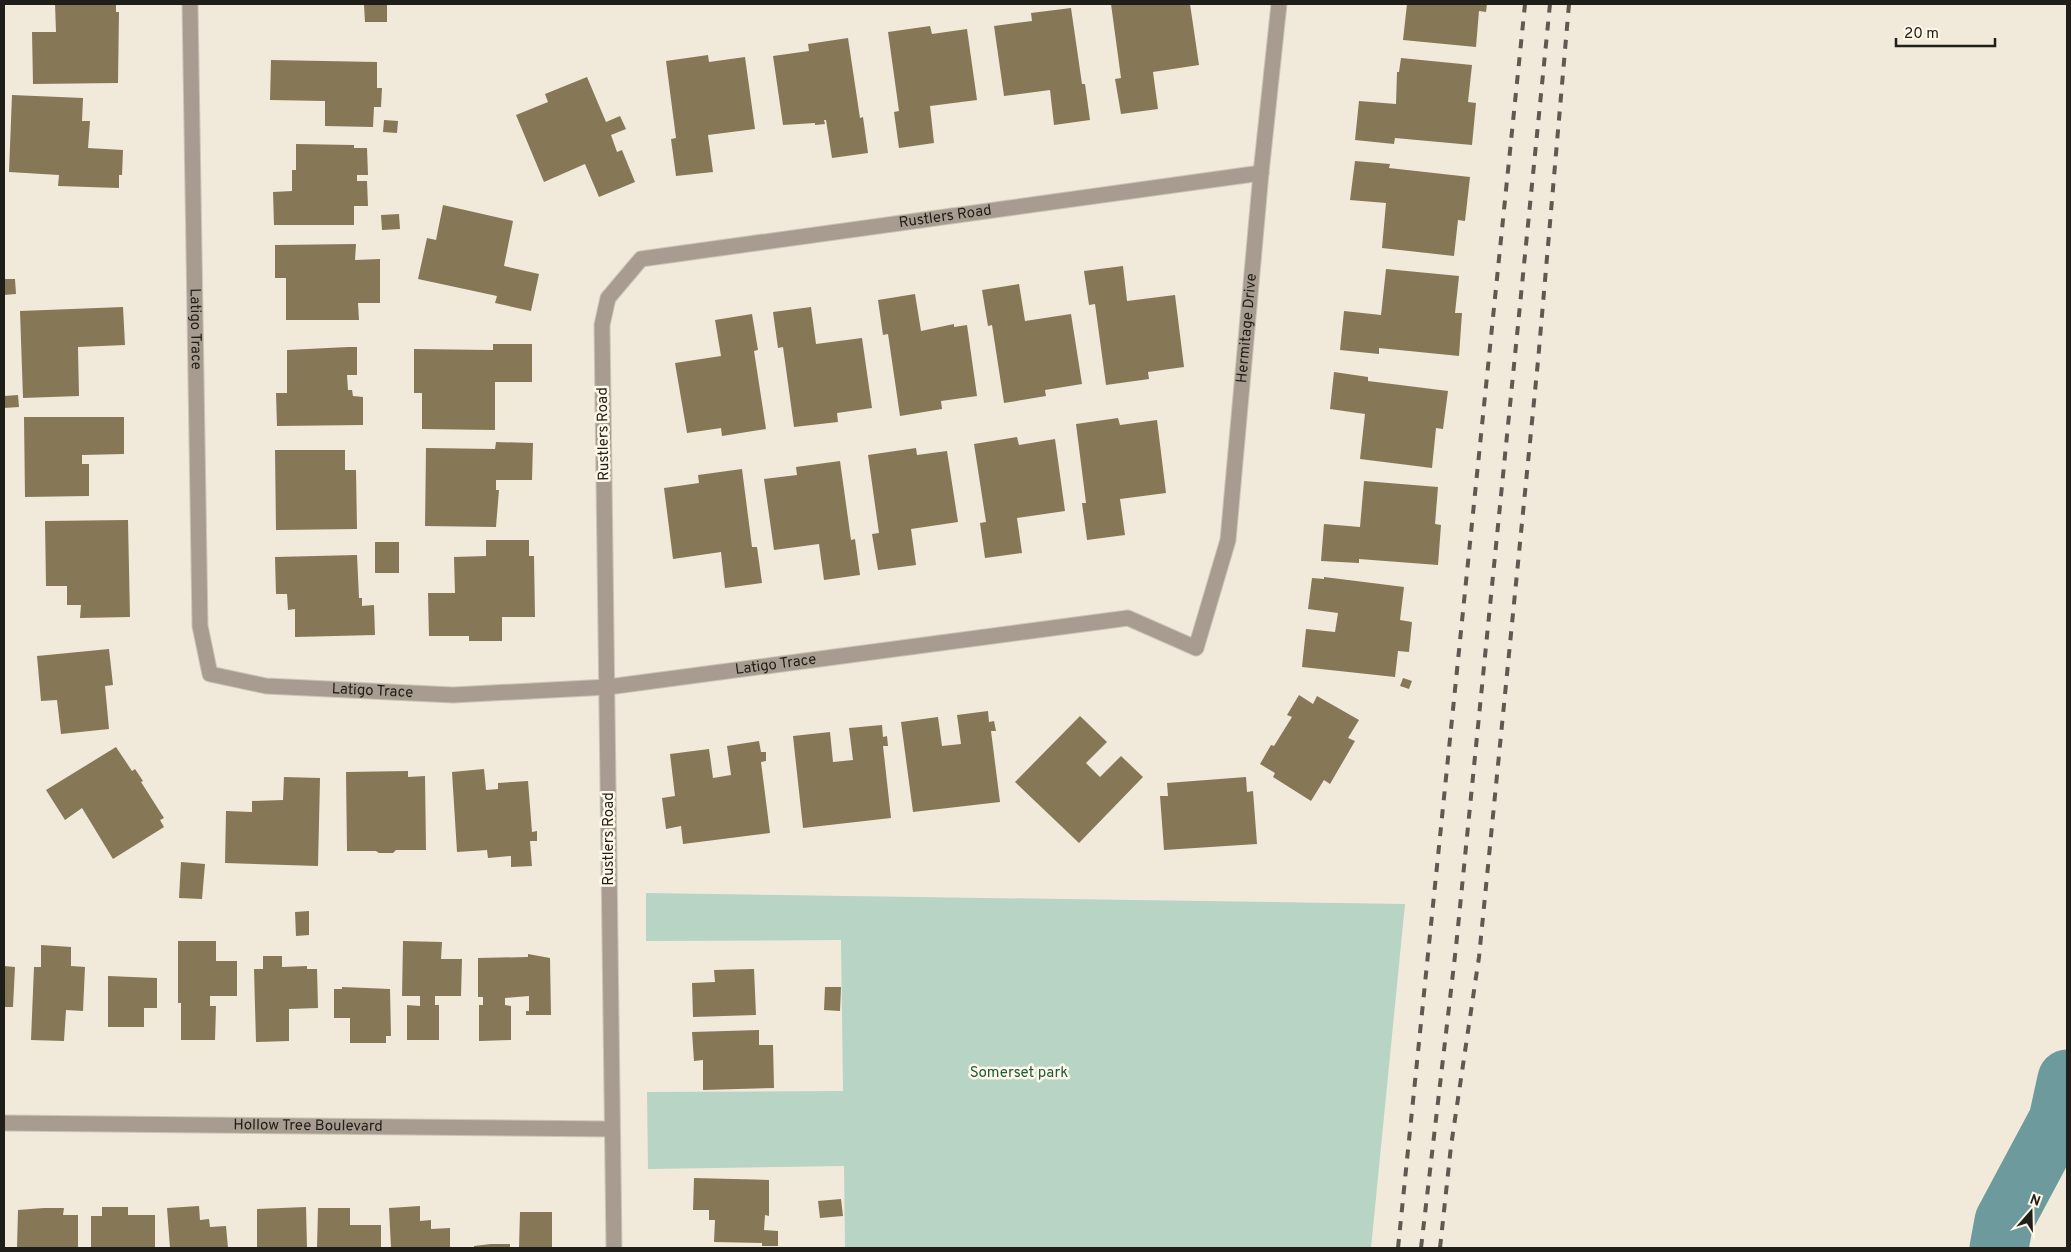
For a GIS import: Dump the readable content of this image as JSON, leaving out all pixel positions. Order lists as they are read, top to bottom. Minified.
{"streets":{"street":["Rustlers Road","Hermitage Drive","Latigo Trace","Hollow Tree Boulevard"]},"crossings":[["Rustlers Road","Hermitage Drive"],["Rustlers Road","Latigo Trace"],["Rustlers Road","Hollow Tree Boulevard"],["Hermitage Drive","Latigo Trace"]],"parks":["Somerset park"],"scale_bar":"20 m","north":"top"}
